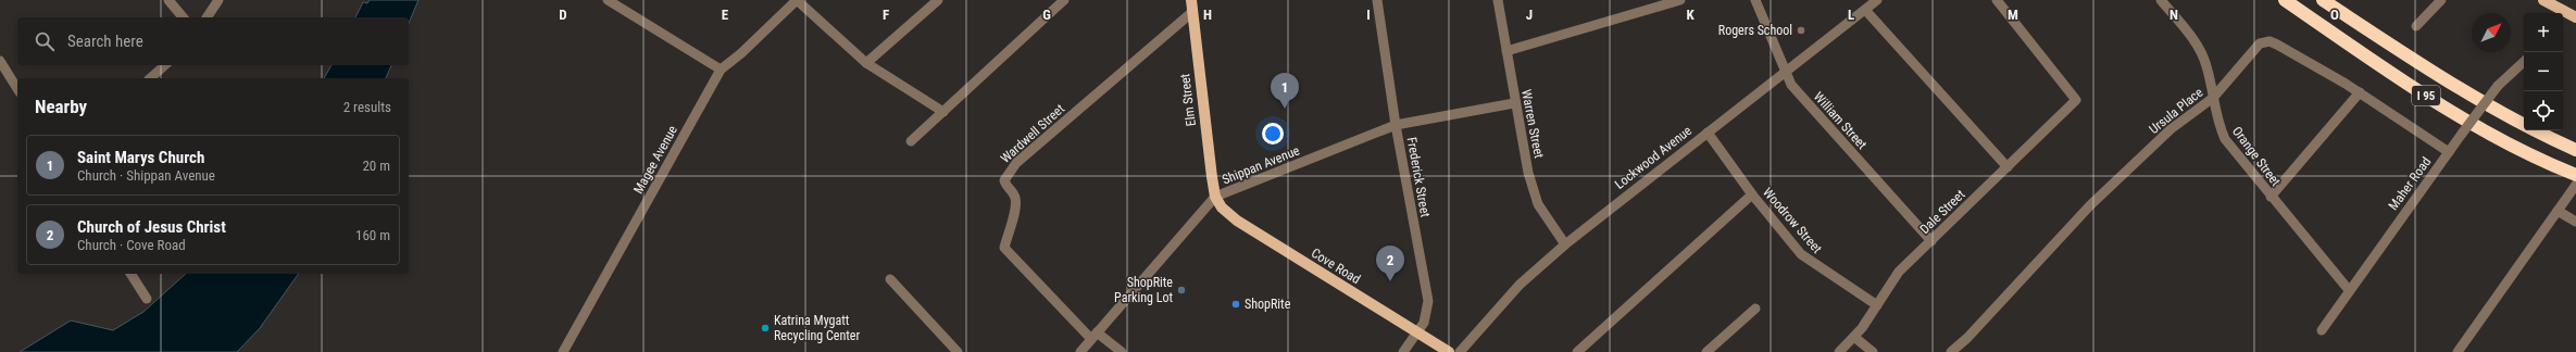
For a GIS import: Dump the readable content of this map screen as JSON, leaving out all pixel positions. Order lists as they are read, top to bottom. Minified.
{"streets":{"highway":["I 95"],"main road":["Elm Street","Cove Road"],"street":["Ursula Place","William Street","Warren Street","Wardwell Street","Orange Street","Lockwood Avenue","Magee Avenue","Shippan Avenue","Frederick Street","Maher Road","Dale Street","Woodrow Street"]},"crossings":[["Elm Street","Wardwell Street"],["Elm Street","Shippan Avenue"],["Elm Street","Cove Road"],["Ursula Place","Orange Street"],["Ursula Place","Maher Road"],["William Street","Lockwood Avenue"],["William Street","Dale Street"],["Warren Street","Lockwood Avenue"],["Warren Street","Shippan Avenue"],["Wardwell Street","Shippan Avenue"],["Orange Street","Maher Road"],["Lockwood Avenue","Woodrow Street"],["Shippan Avenue","Frederick Street"],["Shippan Avenue","Cove Road"],["Frederick Street","Cove Road"],["Dale Street","Woodrow Street"]],"places":["Rogers School","ShopRite Parking Lot","ShopRite","Katrina Mygatt Recycling Center"],"north":"top right","page":{"map_buttons":["+","−"],"search":"Search here","pins":["1","2"],"heading":["Nearby","2 results"],"list":[{"mark":"1","name":"Saint Marys Church","note":"Church · Shippan Avenue","value":"20 m"},{"mark":"2","name":"Church of Jesus Christ","note":"Church · Cove Road","value":"160 m"}]},"grid":{"columns":["D","E","F","G","H","I","J","K","L","M","N","O"]}}
